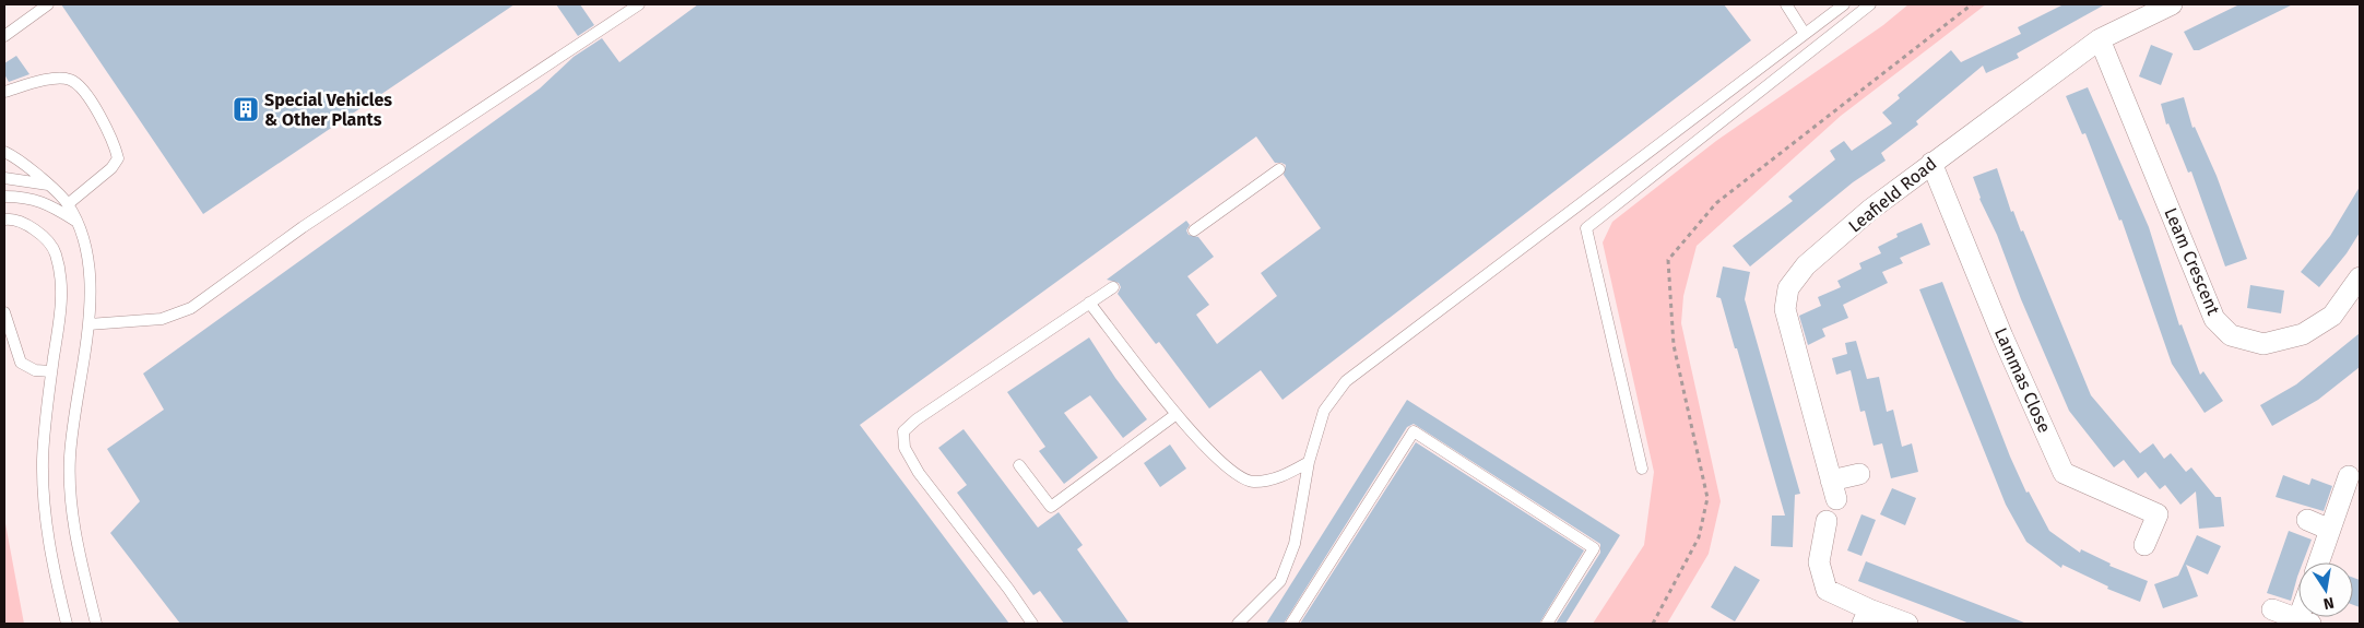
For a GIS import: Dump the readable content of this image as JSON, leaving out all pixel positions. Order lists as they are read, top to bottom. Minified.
{"streets":{"street":["Leafield Road","Leam Crescent","Lammas Close"]},"crossings":[["Leafield Road","Leam Crescent"],["Leafield Road","Lammas Close"]],"places":{"building":["Special Vehicles & Other Plants"]},"north":"bottom"}
